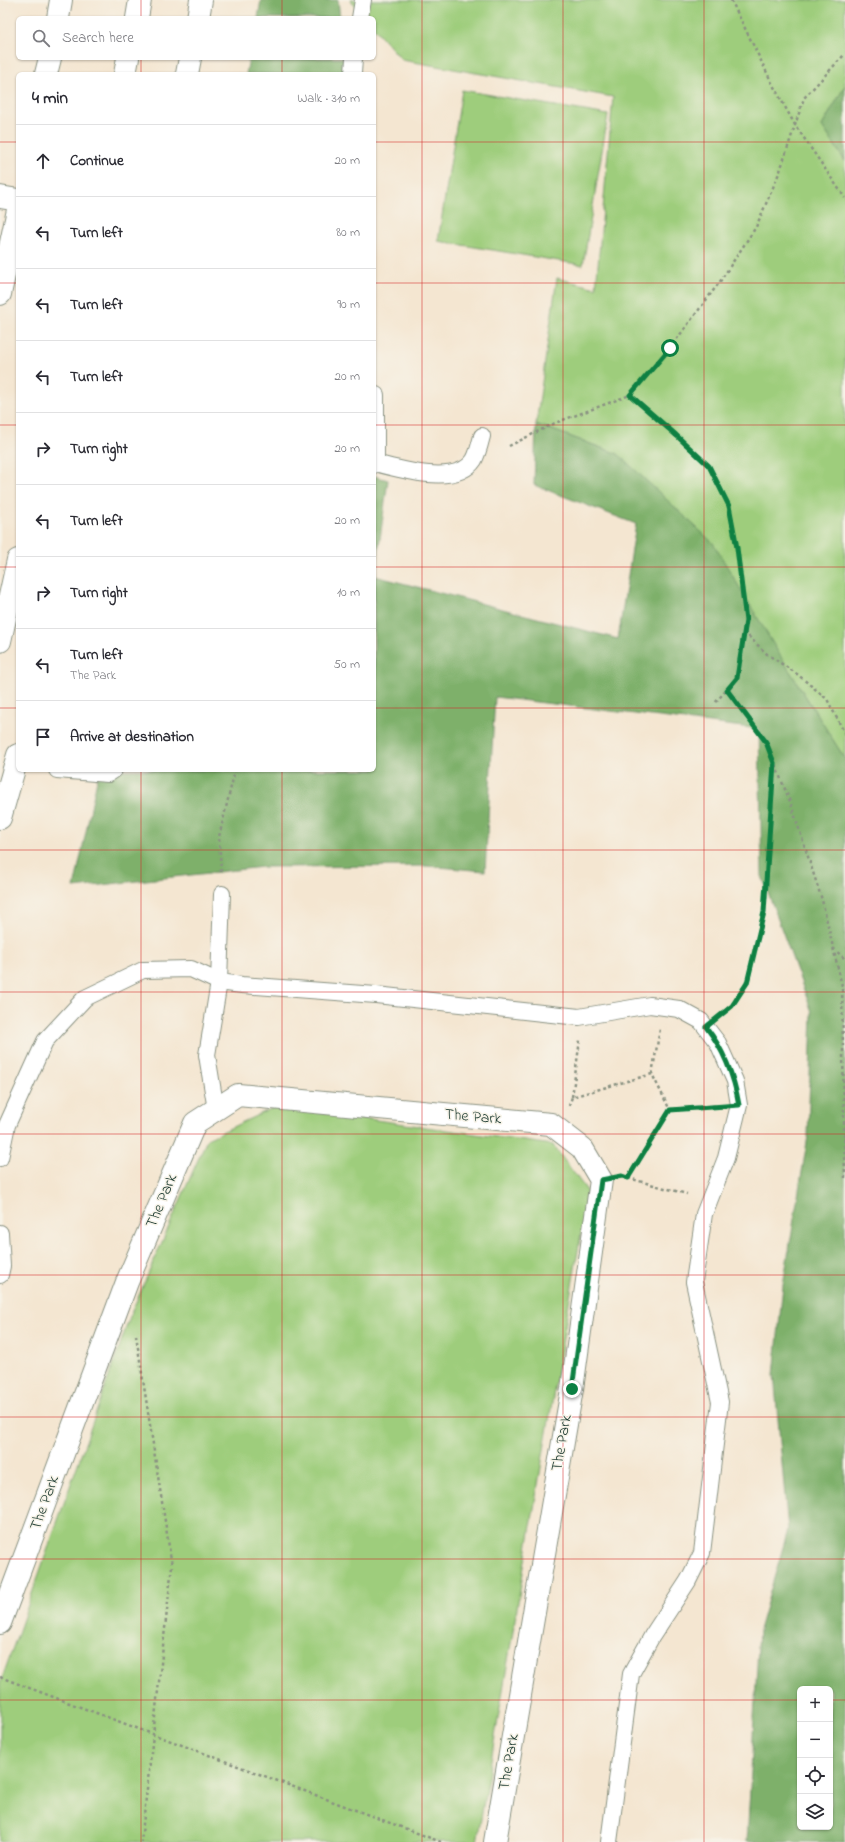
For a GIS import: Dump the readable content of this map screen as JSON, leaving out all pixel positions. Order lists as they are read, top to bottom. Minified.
{"streets":{"main road":["The Park"]},"page":{"search":"Search here","heading":["4 min","Walk · 310 m"],"list":[["Continue","20 m"],["Turn left","80 m"],["Turn left","90 m"],["Turn left","20 m"],["Turn right","20 m"],["Turn left","20 m"],["Turn right","10 m"],["Turn left","The Park","50 m"],"Arrive at destination"],"map_buttons":["+","−"]}}
